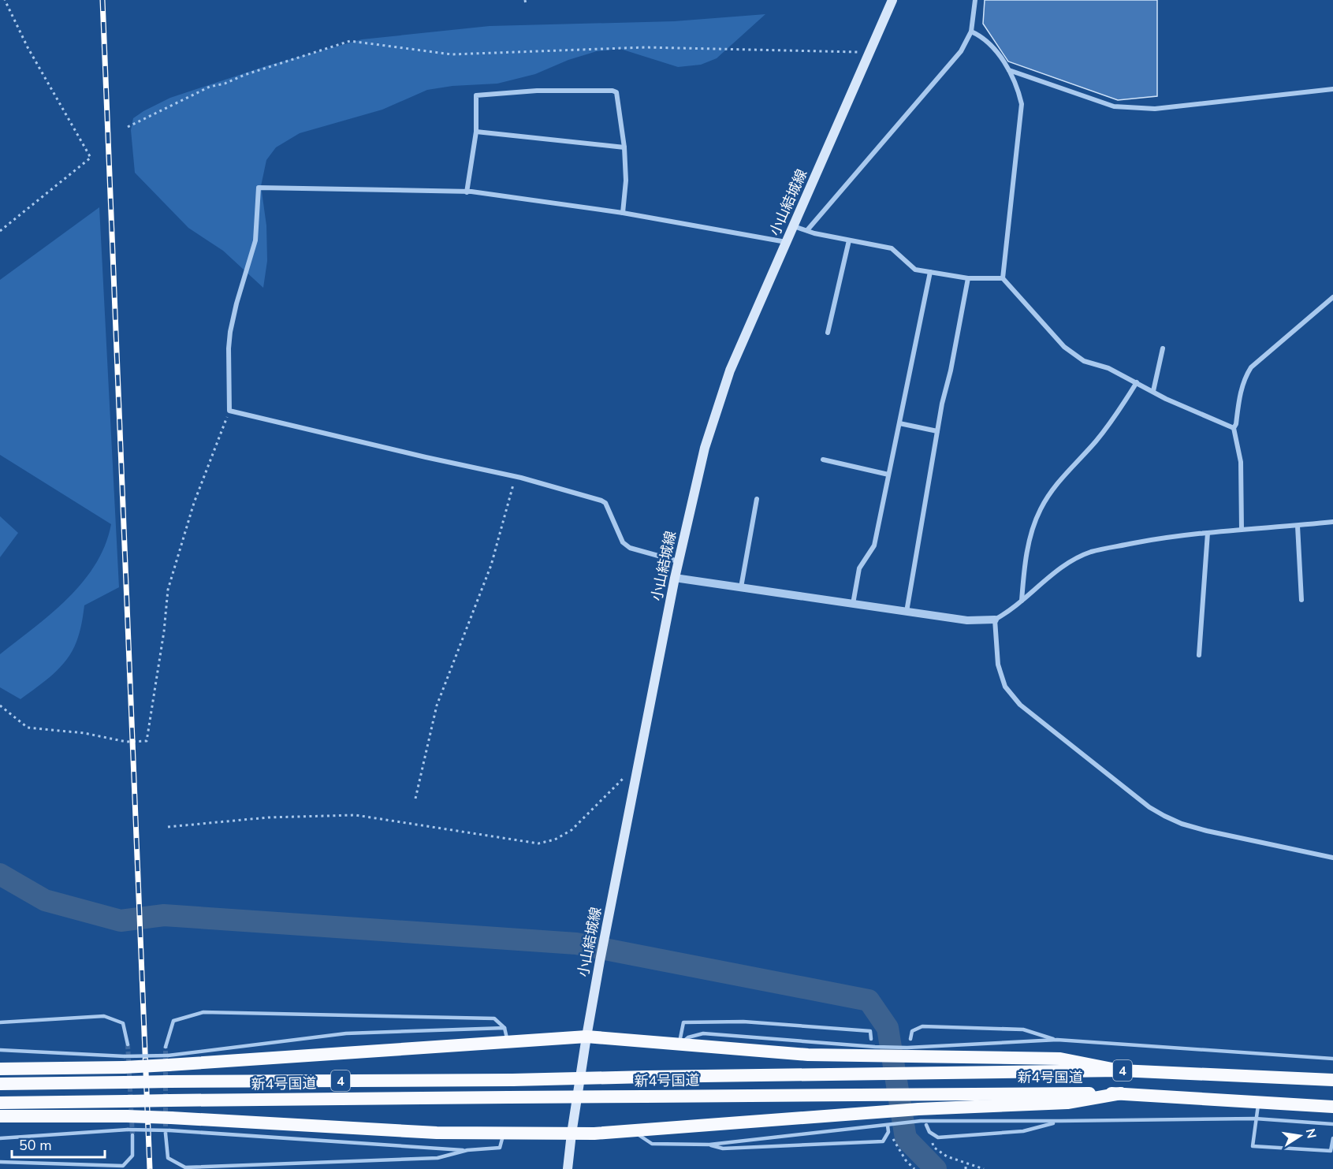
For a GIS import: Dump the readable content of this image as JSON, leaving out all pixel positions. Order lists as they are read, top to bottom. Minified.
{"streets":{"highway":["4","新4号国道"],"main road":["小山結城線"]},"scale_bar":"50 m","north":"right"}
